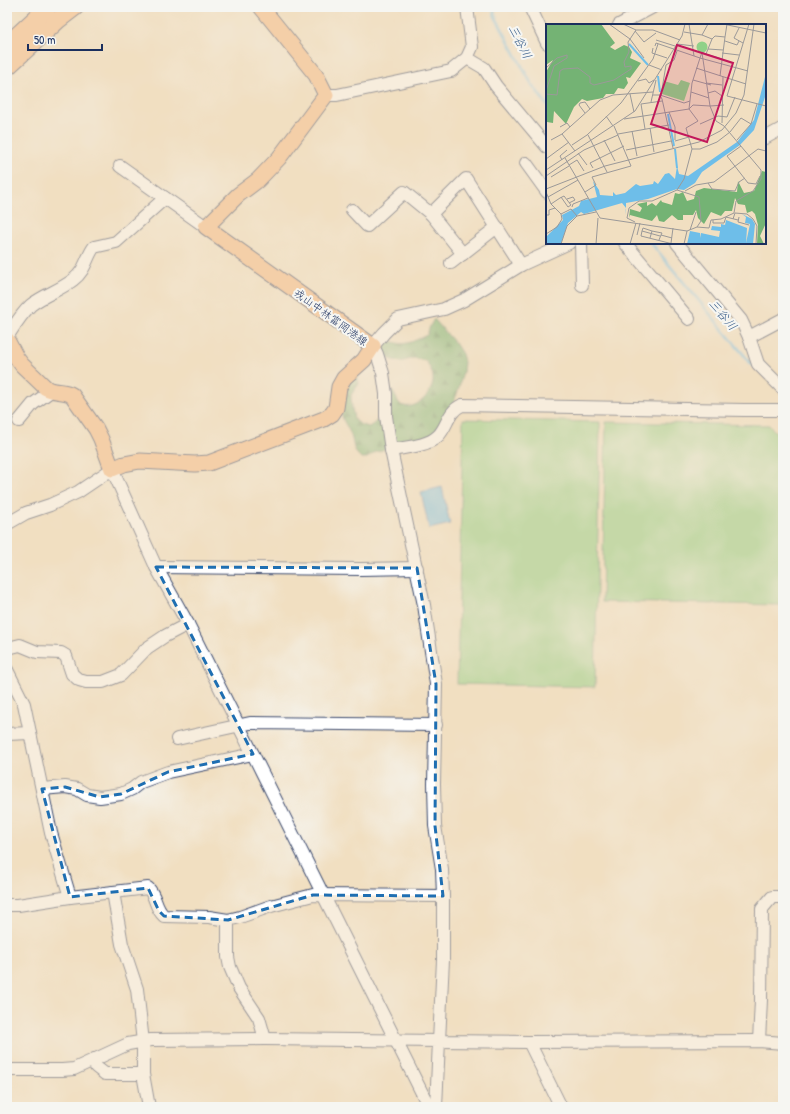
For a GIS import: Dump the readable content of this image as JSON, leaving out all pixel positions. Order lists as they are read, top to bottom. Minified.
{"streets":{"main road":["戎山中林富岡港線"]},"water":["三谷川"],"scale_bar":"50 m"}
